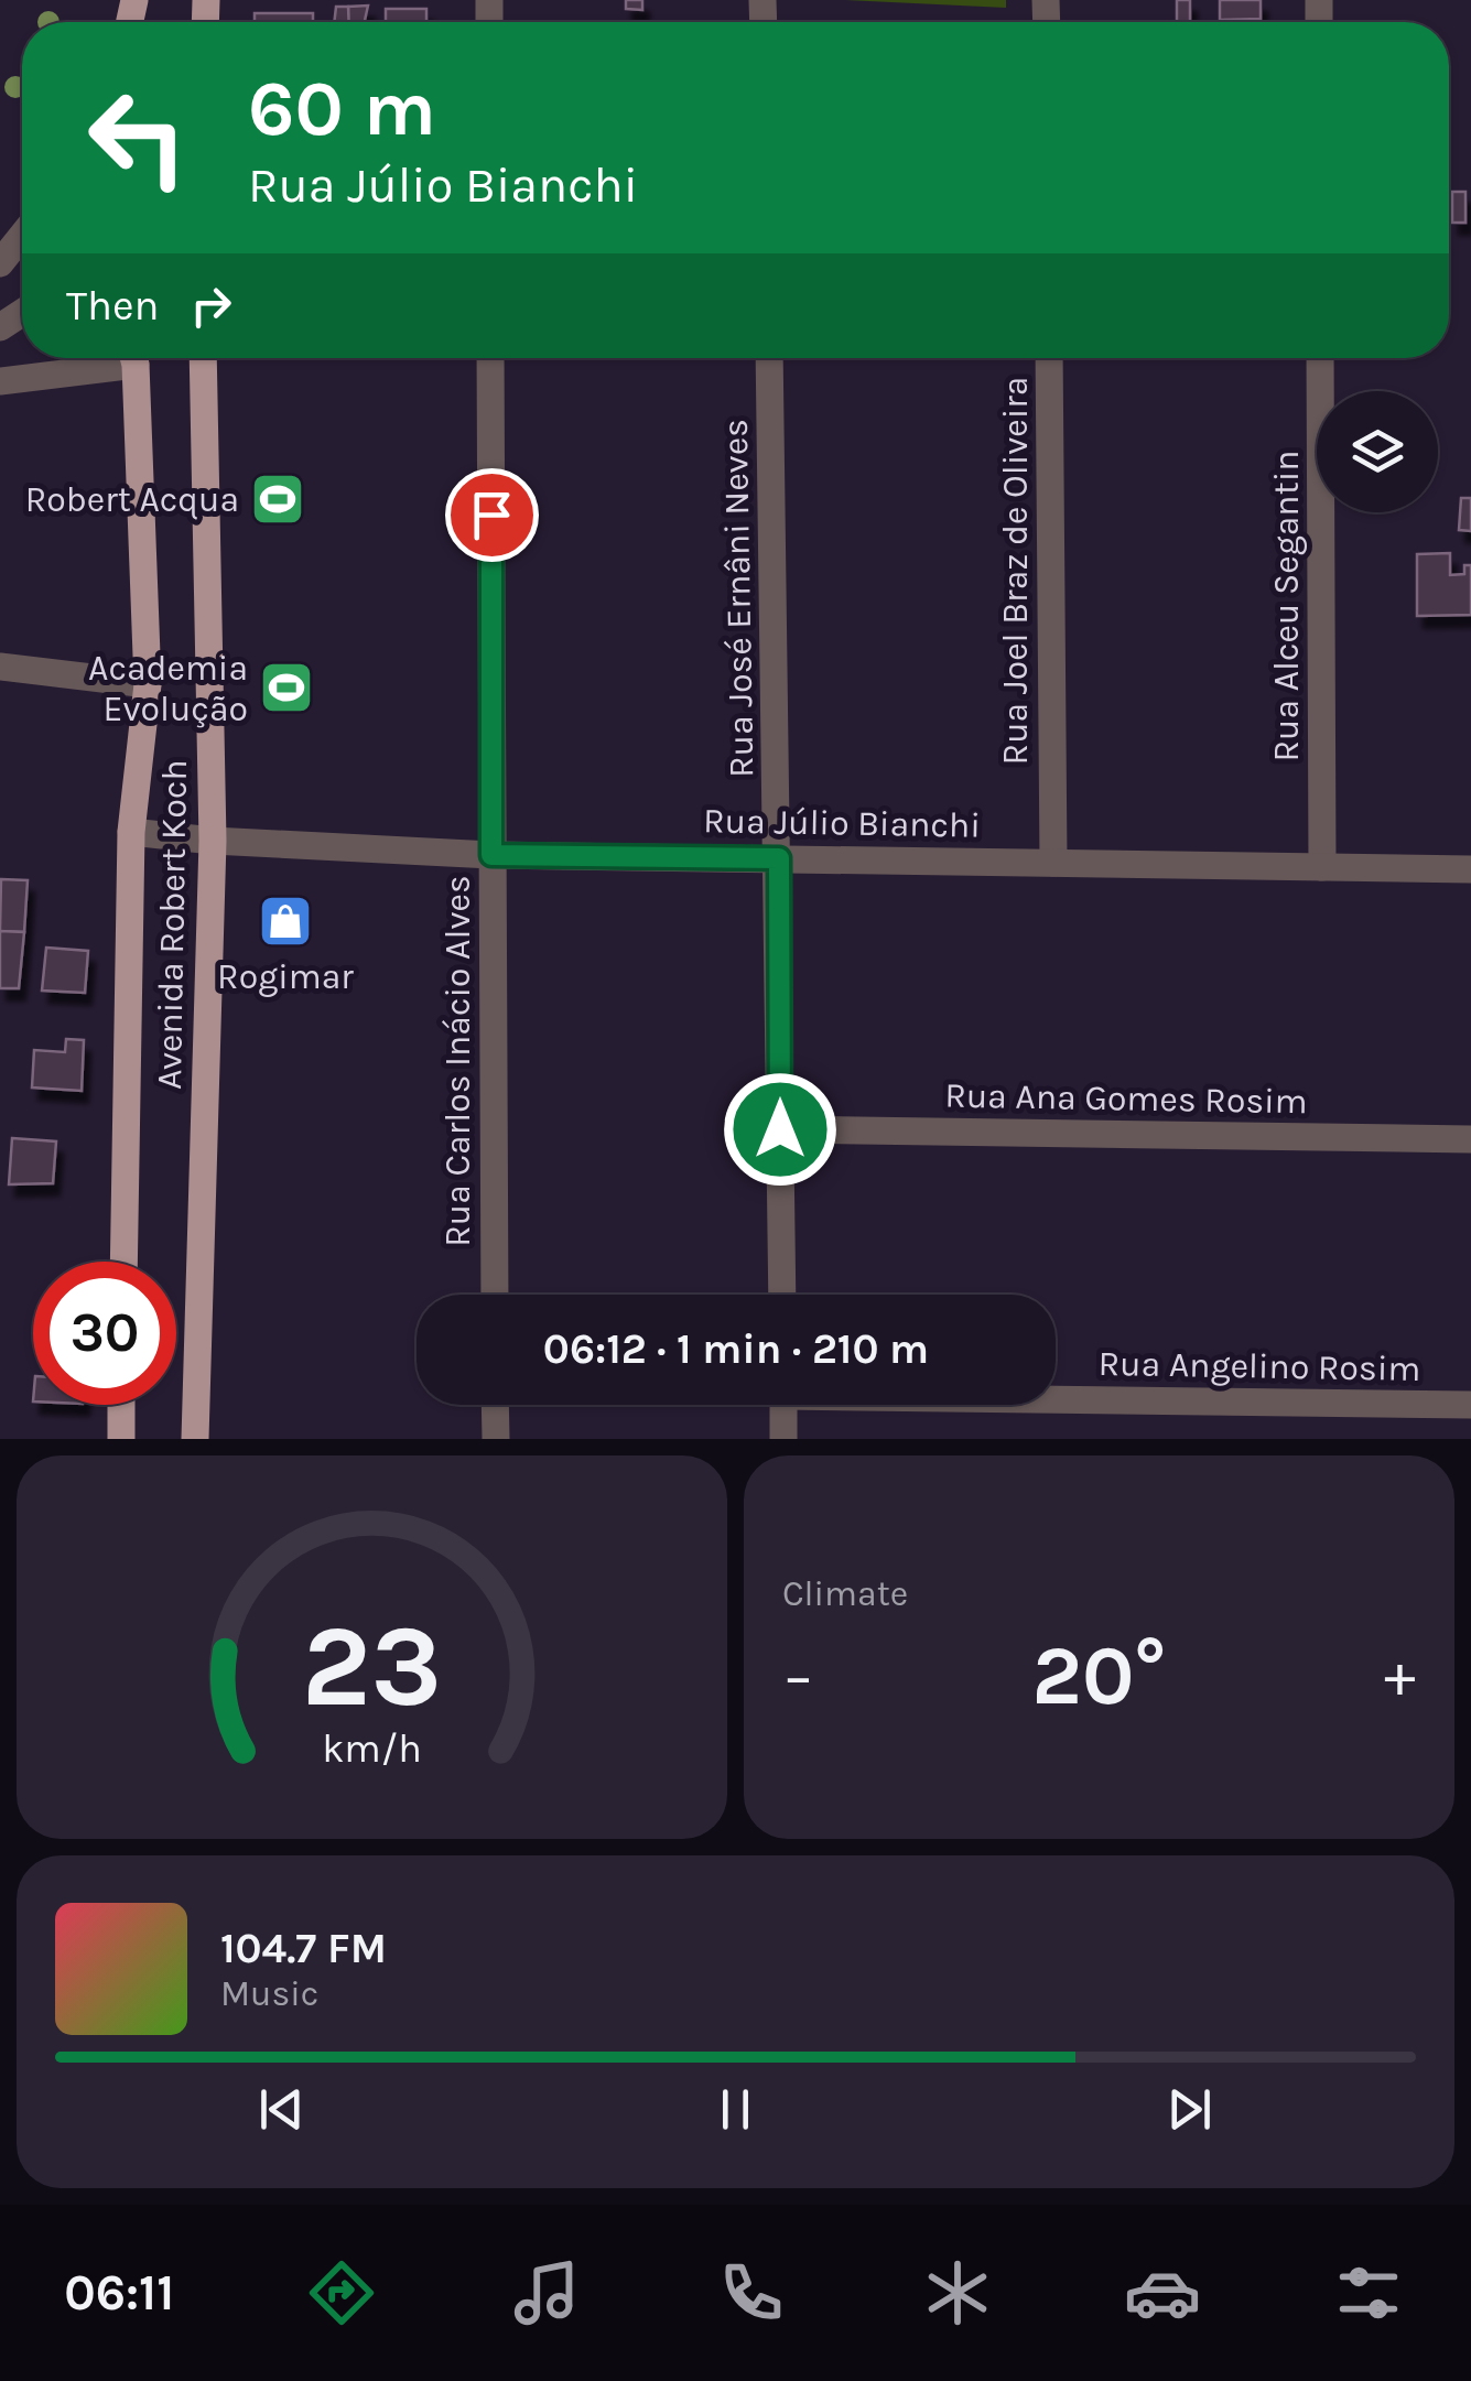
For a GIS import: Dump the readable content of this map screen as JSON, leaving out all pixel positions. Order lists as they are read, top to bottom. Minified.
{"streets":{"main road":["Avenida Robert Koch"],"street":["Rua Joel Braz de Oliveira","Rua José Ernâni Neves","Rua Alceu Segantin","Rua Júlio Bianchi","Rua Carlos Inácio Alves","Rua Ana Gomes Rosim","Rua Angelino Rosim"]},"crossings":[["Rua Joel Braz de Oliveira","Rua Júlio Bianchi"],["Rua José Ernâni Neves","Rua Júlio Bianchi"],["Rua José Ernâni Neves","Rua Ana Gomes Rosim"],["Rua Alceu Segantin","Rua Júlio Bianchi"],["Rua Júlio Bianchi","Avenida Robert Koch"],["Rua Júlio Bianchi","Rua Carlos Inácio Alves"]],"places":{"sports":["Robert Acqua","Academia Evolução"],"shop":["Rogimar"]},"page":{"turn":["60 m","Rua Júlio Bianchi"],"then":"Then","limit":"30","trip":"06:12 · 1 min · 210 m","tile":"Climate","heat":["−","20°","+"],"song":["104.7 FM","Music"],"tabs":"06:11","gauge":["23","km/h"]}}
